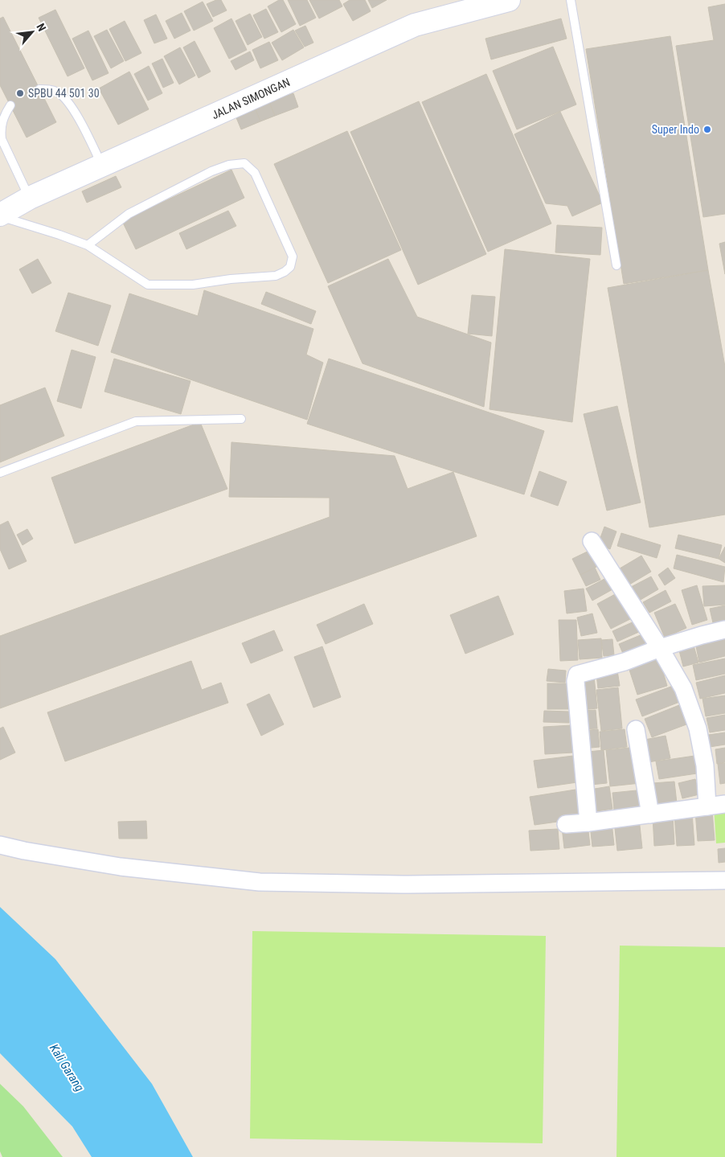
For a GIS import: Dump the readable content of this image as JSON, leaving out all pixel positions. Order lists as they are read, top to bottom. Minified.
{"streets":{"main road":["JALAN SIMONGAN"]},"water":["Kali Garang"],"places":["SPBU 44 501 30","Super Indo"],"north":"top right"}
